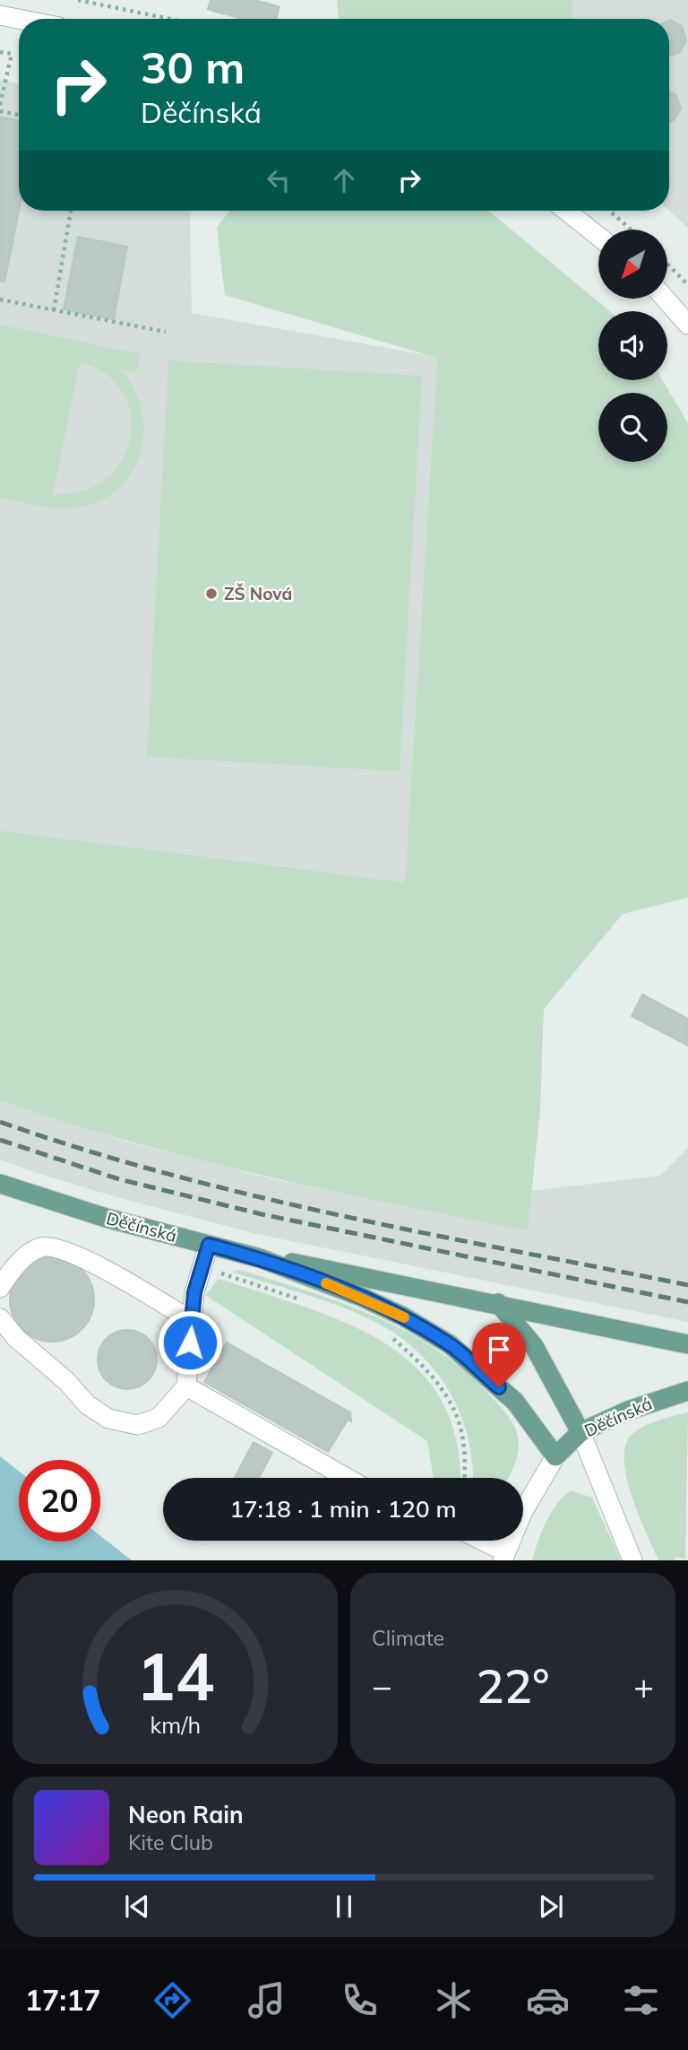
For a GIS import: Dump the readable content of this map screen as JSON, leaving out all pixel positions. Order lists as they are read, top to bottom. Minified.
{"streets":{"main road":["Děčínská"]},"places":["ZŠ Nová"],"north":"bottom left","page":{"turn":["30 m","Děčínská"],"limit":"20","trip":"17:18 · 1 min · 120 m","tile":"Climate","heat":["−","22°","+"],"song":["Neon Rain","Kite Club"],"tabs":"17:17","gauge":["14","km/h"]}}
